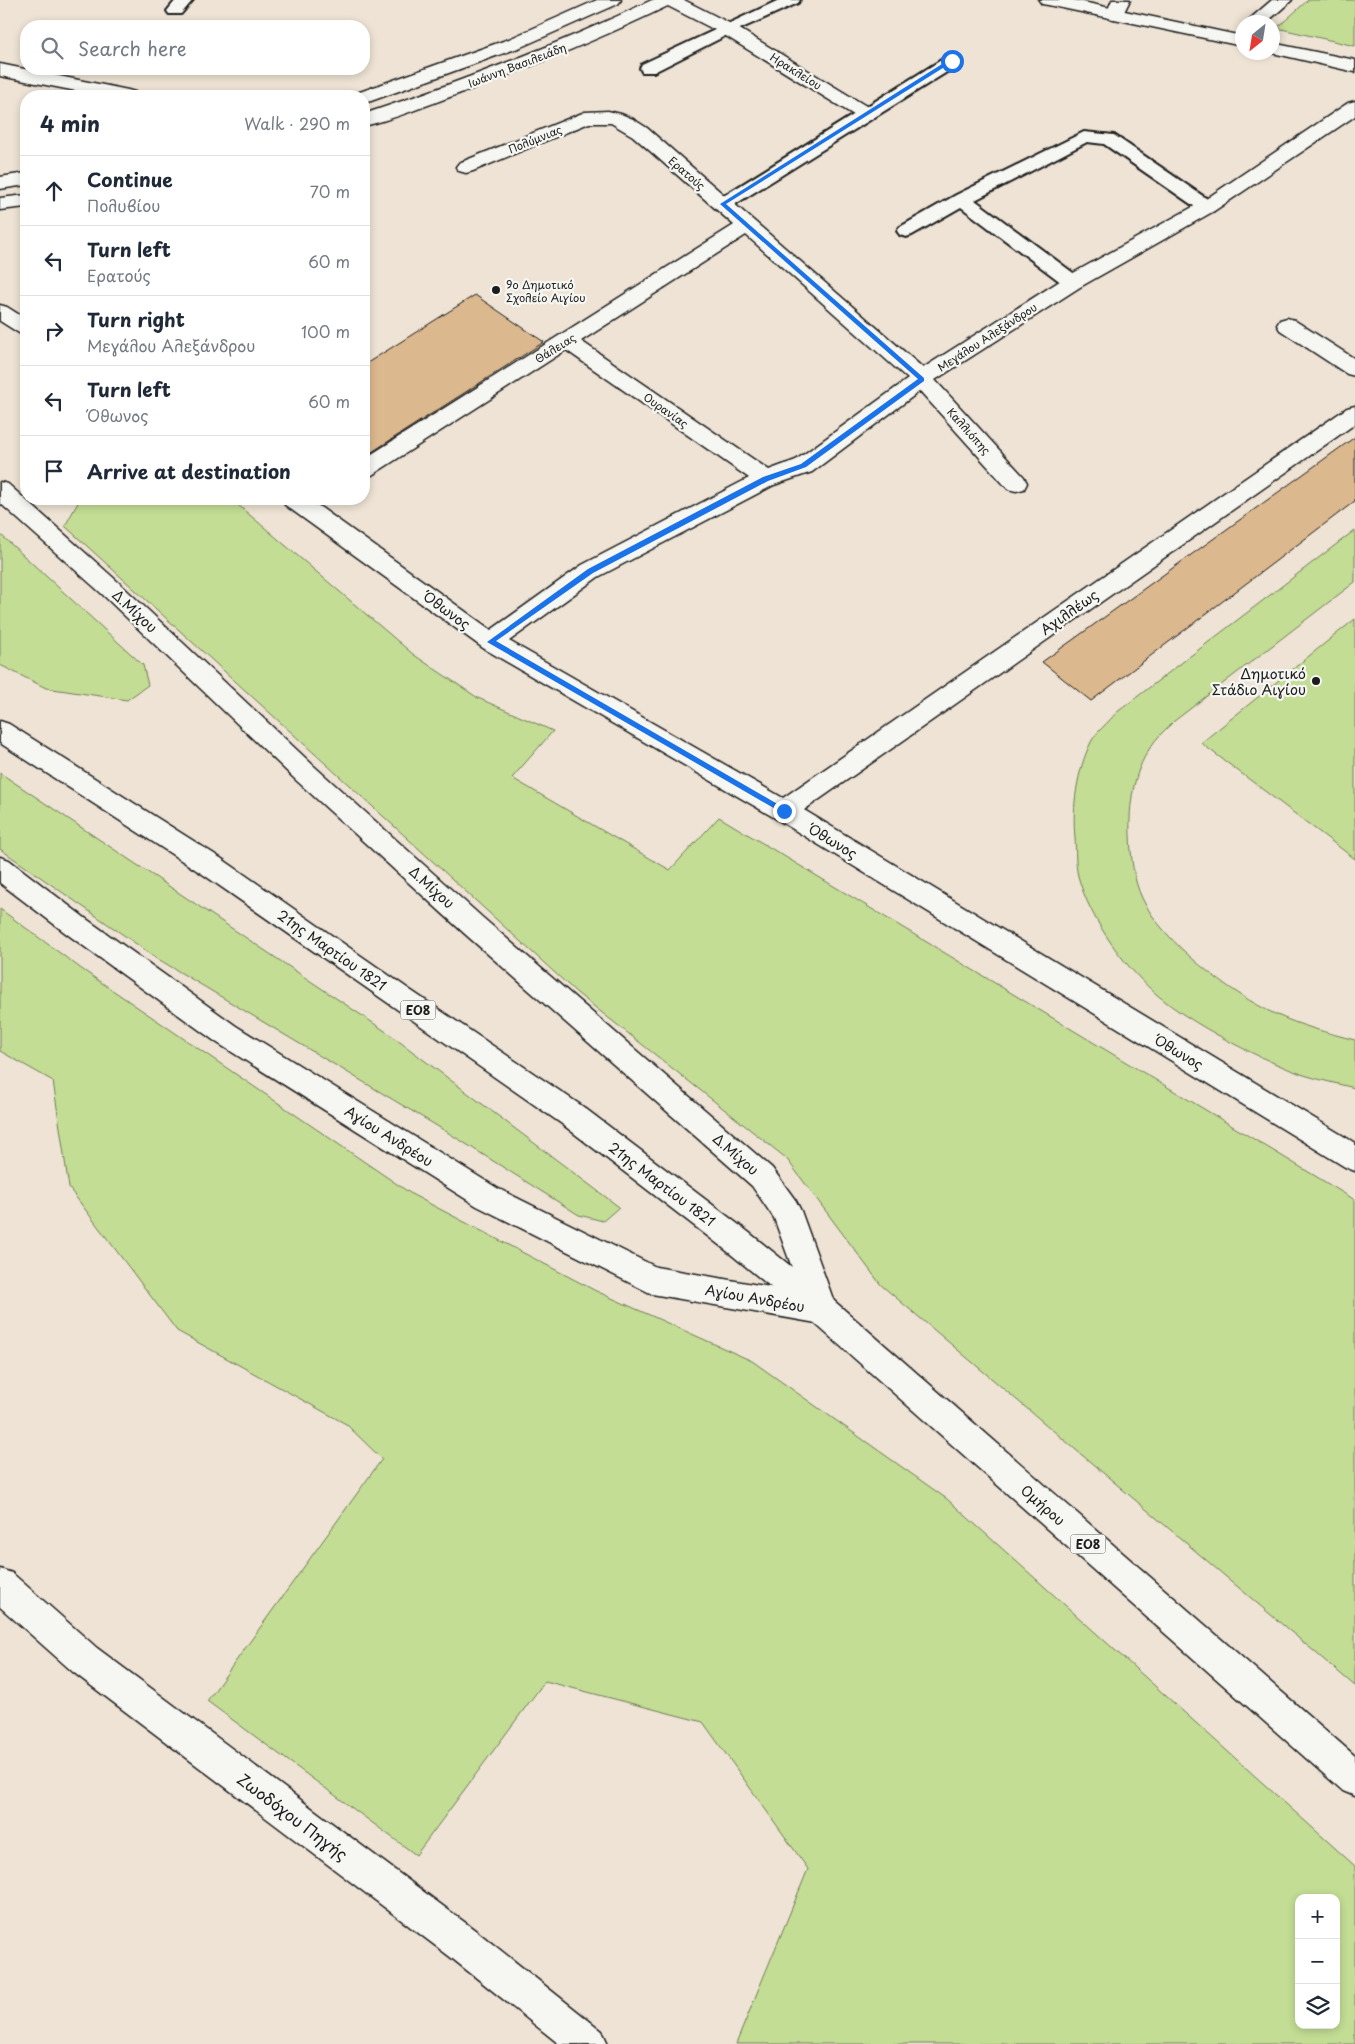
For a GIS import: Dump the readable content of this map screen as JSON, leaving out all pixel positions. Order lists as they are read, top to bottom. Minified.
{"streets":{"street":["Ιωάννη Βασιλειάδη","Ηρακλείου","Πολύμνιας","Ερατούς","Μεγάλου Αλεξάνδρου","Θάλειας","Ουρανίας","Καλλιόπης","Όθωνος","Δ.Μίχου","Αχιλλέως","21ης Μαρτίου 1821","ΕΟ8","Αγίου Ανδρέου","Ομήρου","Ζωοδόχου Πηγής"]},"crossings":[["Ιωάννη Βασιλειάδη","Ηρακλείου"],["Πολύμνιας","Ερατούς"],["Ερατούς","Μεγάλου Αλεξάνδρου"],["Ερατούς","Θάλειας"],["Ερατούς","Καλλιόπης"],["Μεγάλου Αλεξάνδρου","Ουρανίας"],["Μεγάλου Αλεξάνδρου","Καλλιόπης"],["Μεγάλου Αλεξάνδρου","Όθωνος"],["Θάλειας","Ουρανίας"],["Όθωνος","Αχιλλέως"],["Δ.Μίχου","21ης Μαρτίου 1821"],["Δ.Μίχου","Αγίου Ανδρέου"],["Δ.Μίχου","Ομήρου"],["21ης Μαρτίου 1821","Αγίου Ανδρέου"],["21ης Μαρτίου 1821","Ομήρου"],["Αγίου Ανδρέου","Ομήρου"]],"places":["9ο Δημοτικό Σχολείο Αιγίου","Δημοτικό Στάδιο Αιγίου"],"north":"bottom left","page":{"search":"Search here","heading":["4 min","Walk · 290 m"],"list":[["Continue","Πολυβίου","70 m"],["Turn left","Ερατούς","60 m"],["Turn right","Μεγάλου Αλεξάνδρου","100 m"],["Turn left","Όθωνος","60 m"],"Arrive at destination"],"map_buttons":["+","−"]}}
